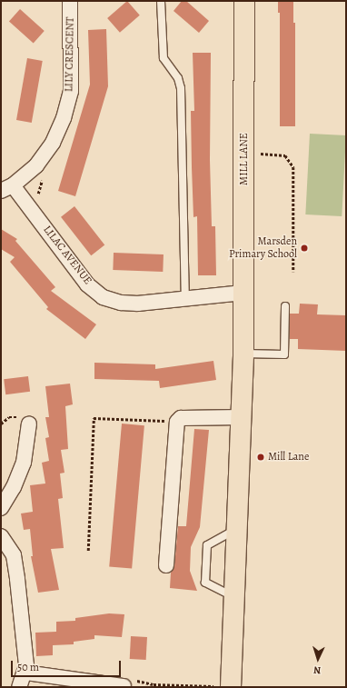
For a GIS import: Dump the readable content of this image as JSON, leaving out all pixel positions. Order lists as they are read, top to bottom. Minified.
{"streets":{"main road":["MILL LANE"],"street":["LILY CRESCENT","LILAC AVENUE"]},"crossings":[["LILY CRESCENT","LILAC AVENUE"],["MILL LANE","LILAC AVENUE"]],"places":["Marsden Primary School","Mill Lane"],"scale_bar":"50 m","north":"bottom"}
